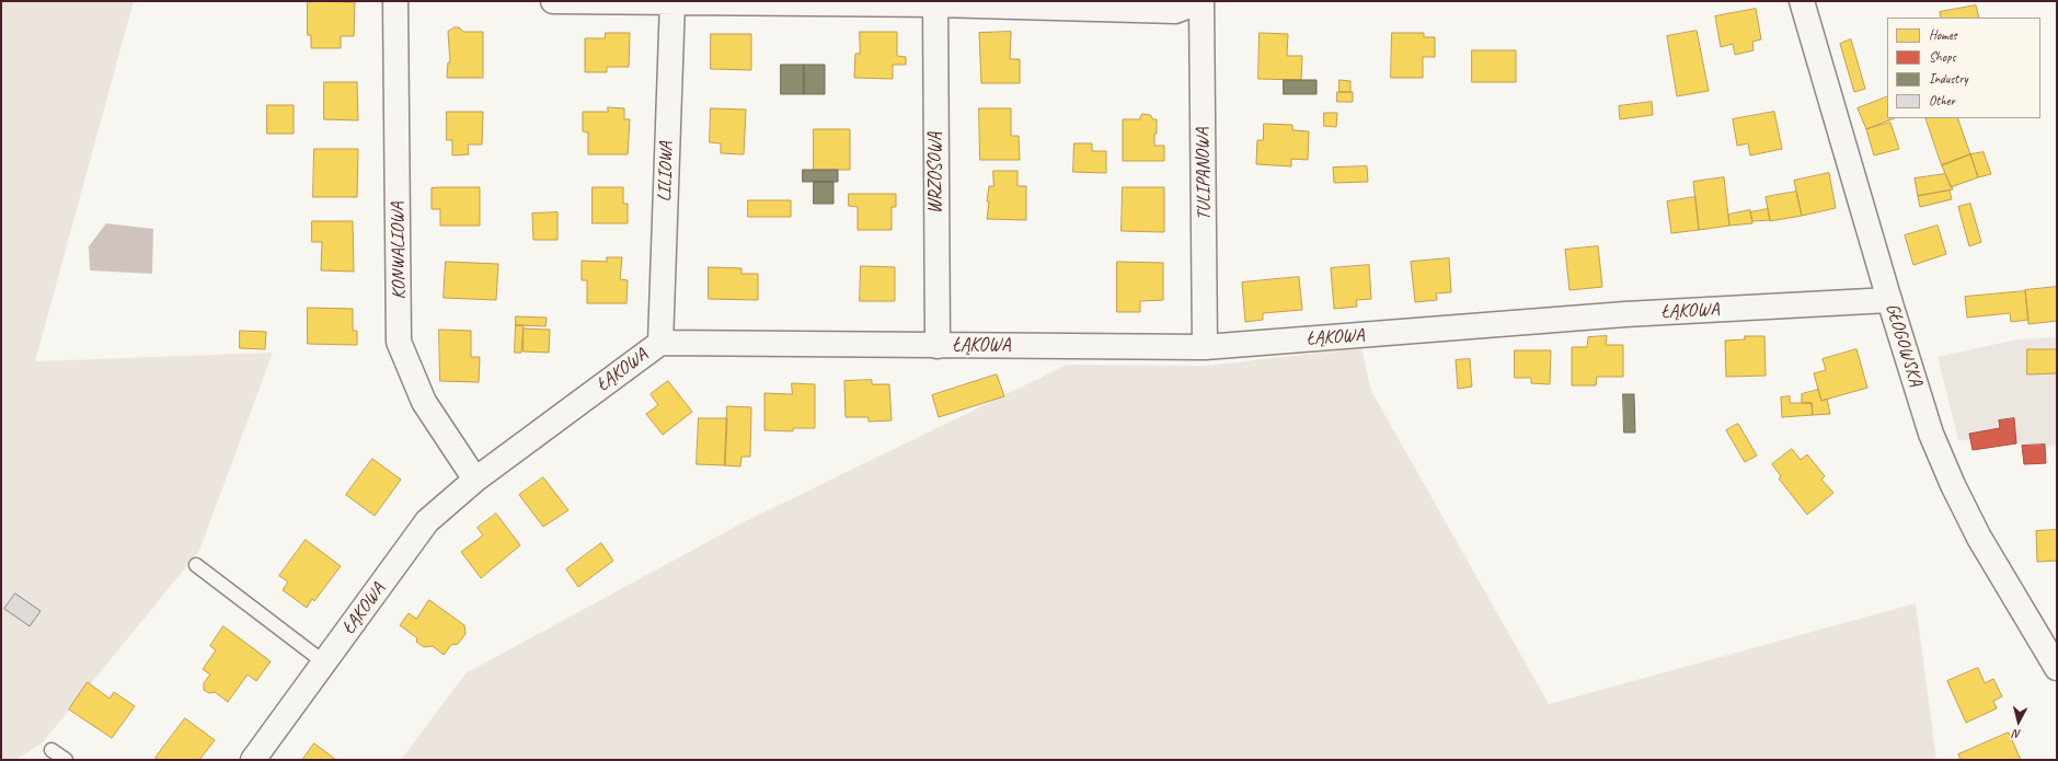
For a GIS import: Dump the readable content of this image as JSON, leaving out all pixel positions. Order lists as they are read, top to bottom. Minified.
{"streets":{"street":["LILIOWA","WRZOSOWA","TULIPANOWA","KONWALIOWA","ŁĄKOWA","GŁOGOWSKA"]},"crossings":[["LILIOWA","ŁĄKOWA"],["WRZOSOWA","ŁĄKOWA"],["TULIPANOWA","ŁĄKOWA"],["KONWALIOWA","ŁĄKOWA"],["ŁĄKOWA","GŁOGOWSKA"]],"legend":["Homes","Shops","Industry","Other"],"north":"bottom"}
